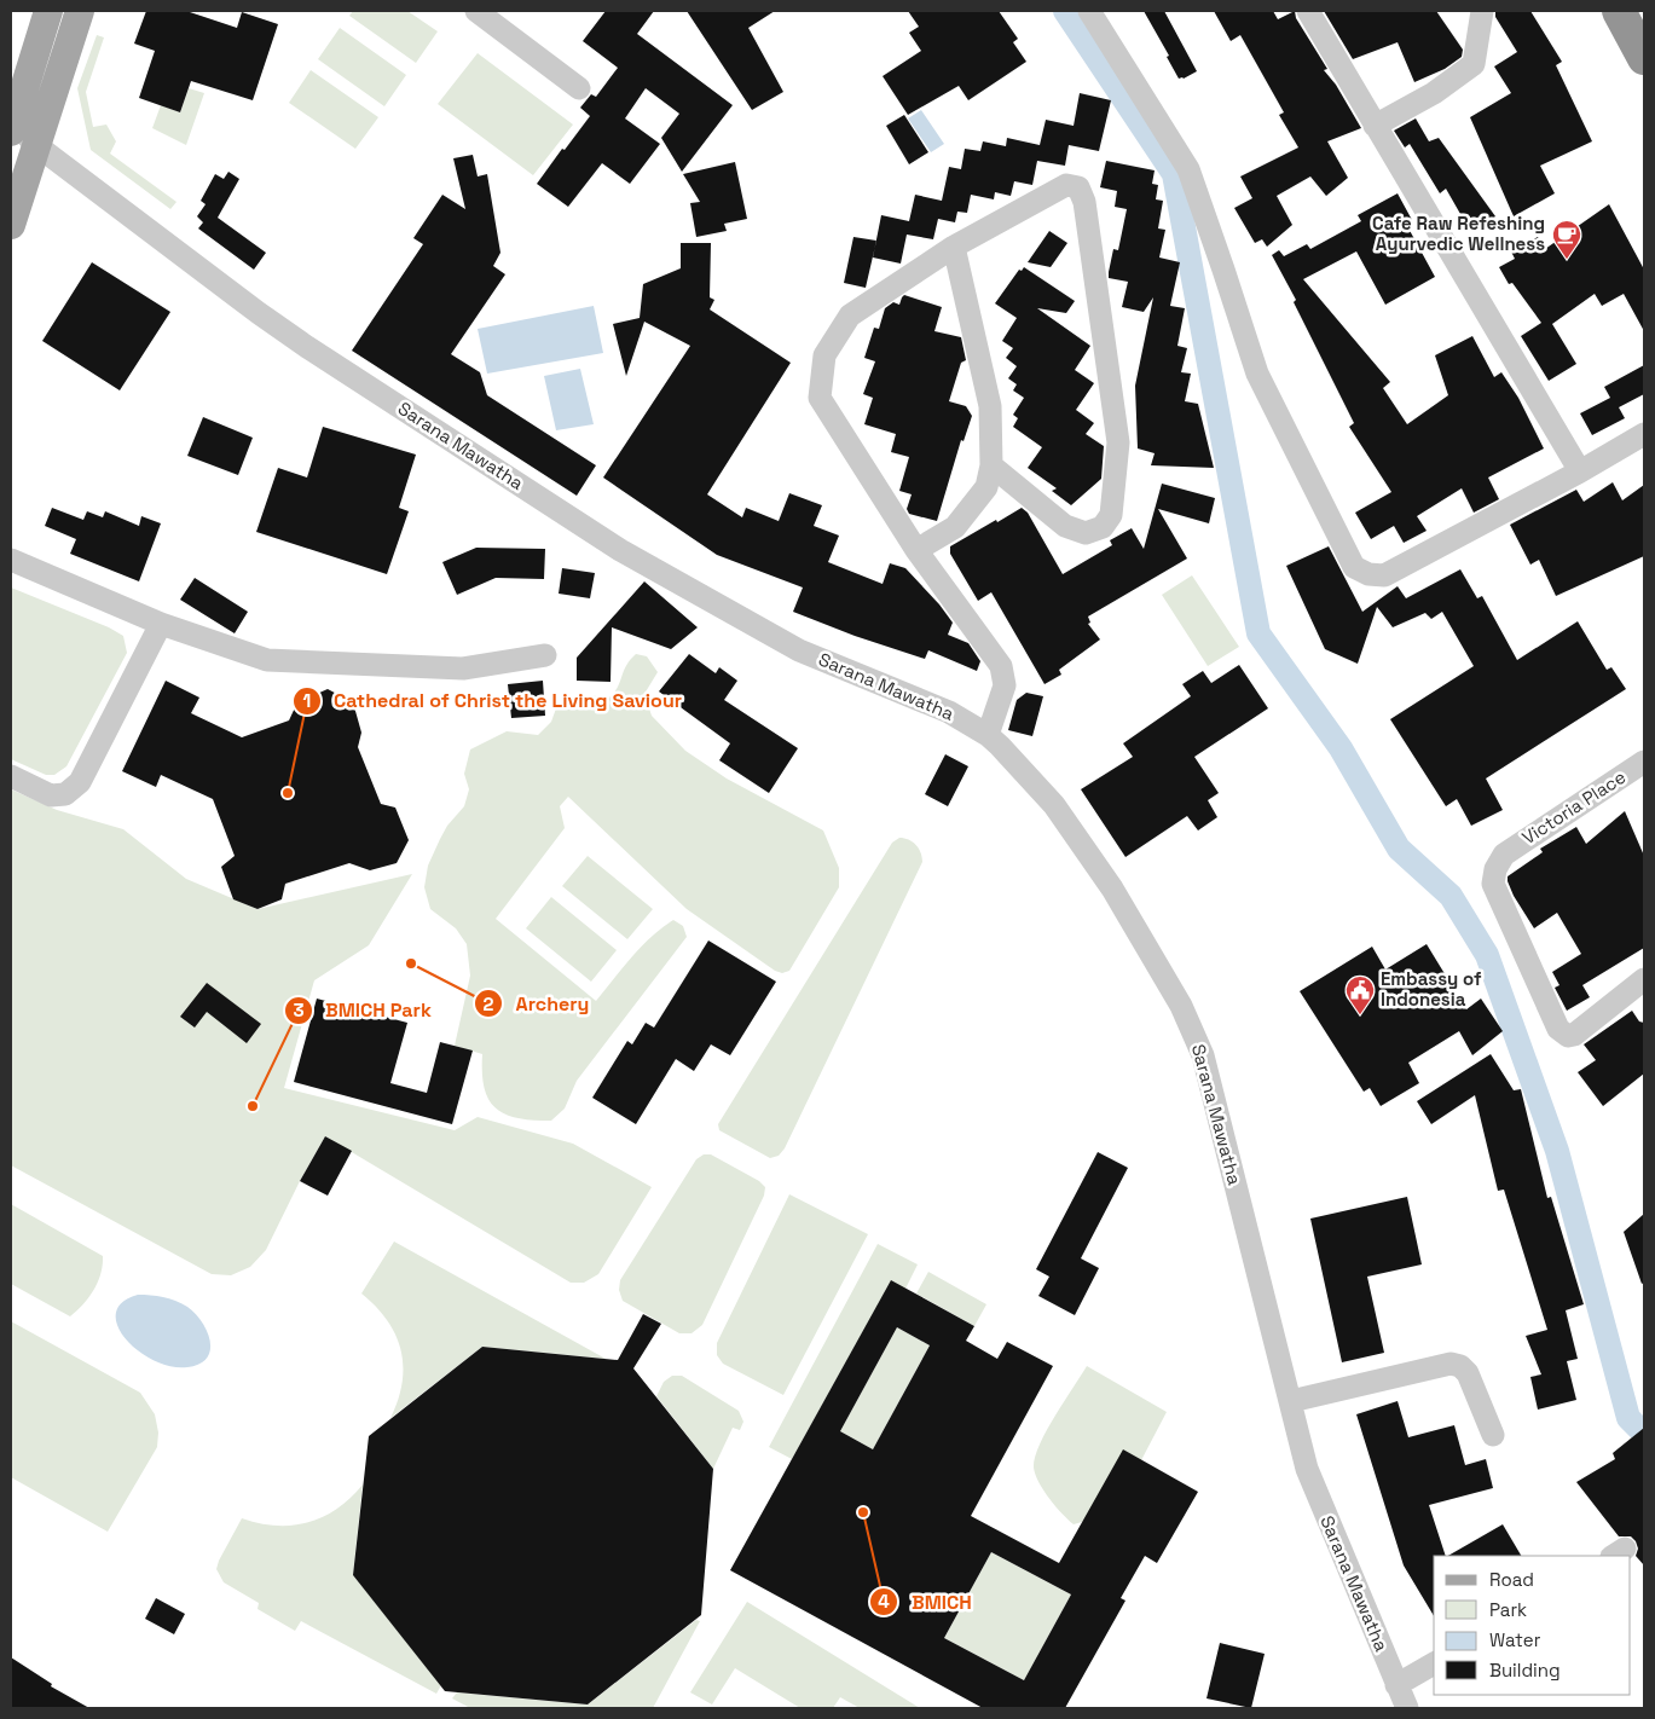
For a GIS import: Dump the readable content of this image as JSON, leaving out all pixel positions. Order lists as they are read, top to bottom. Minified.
{"streets":{"street":["Sarana Mawatha","Victoria Place"]},"places":{"cafe":["Cafe Raw Refeshing Ayurvedic Wellness"],"other":["Cathedral of Christ the Living Saviour","Archery","BMICH Park","BMICH"],"public building":["Embassy of Indonesia"]},"legend":["Road","Park","Water","Building"]}
